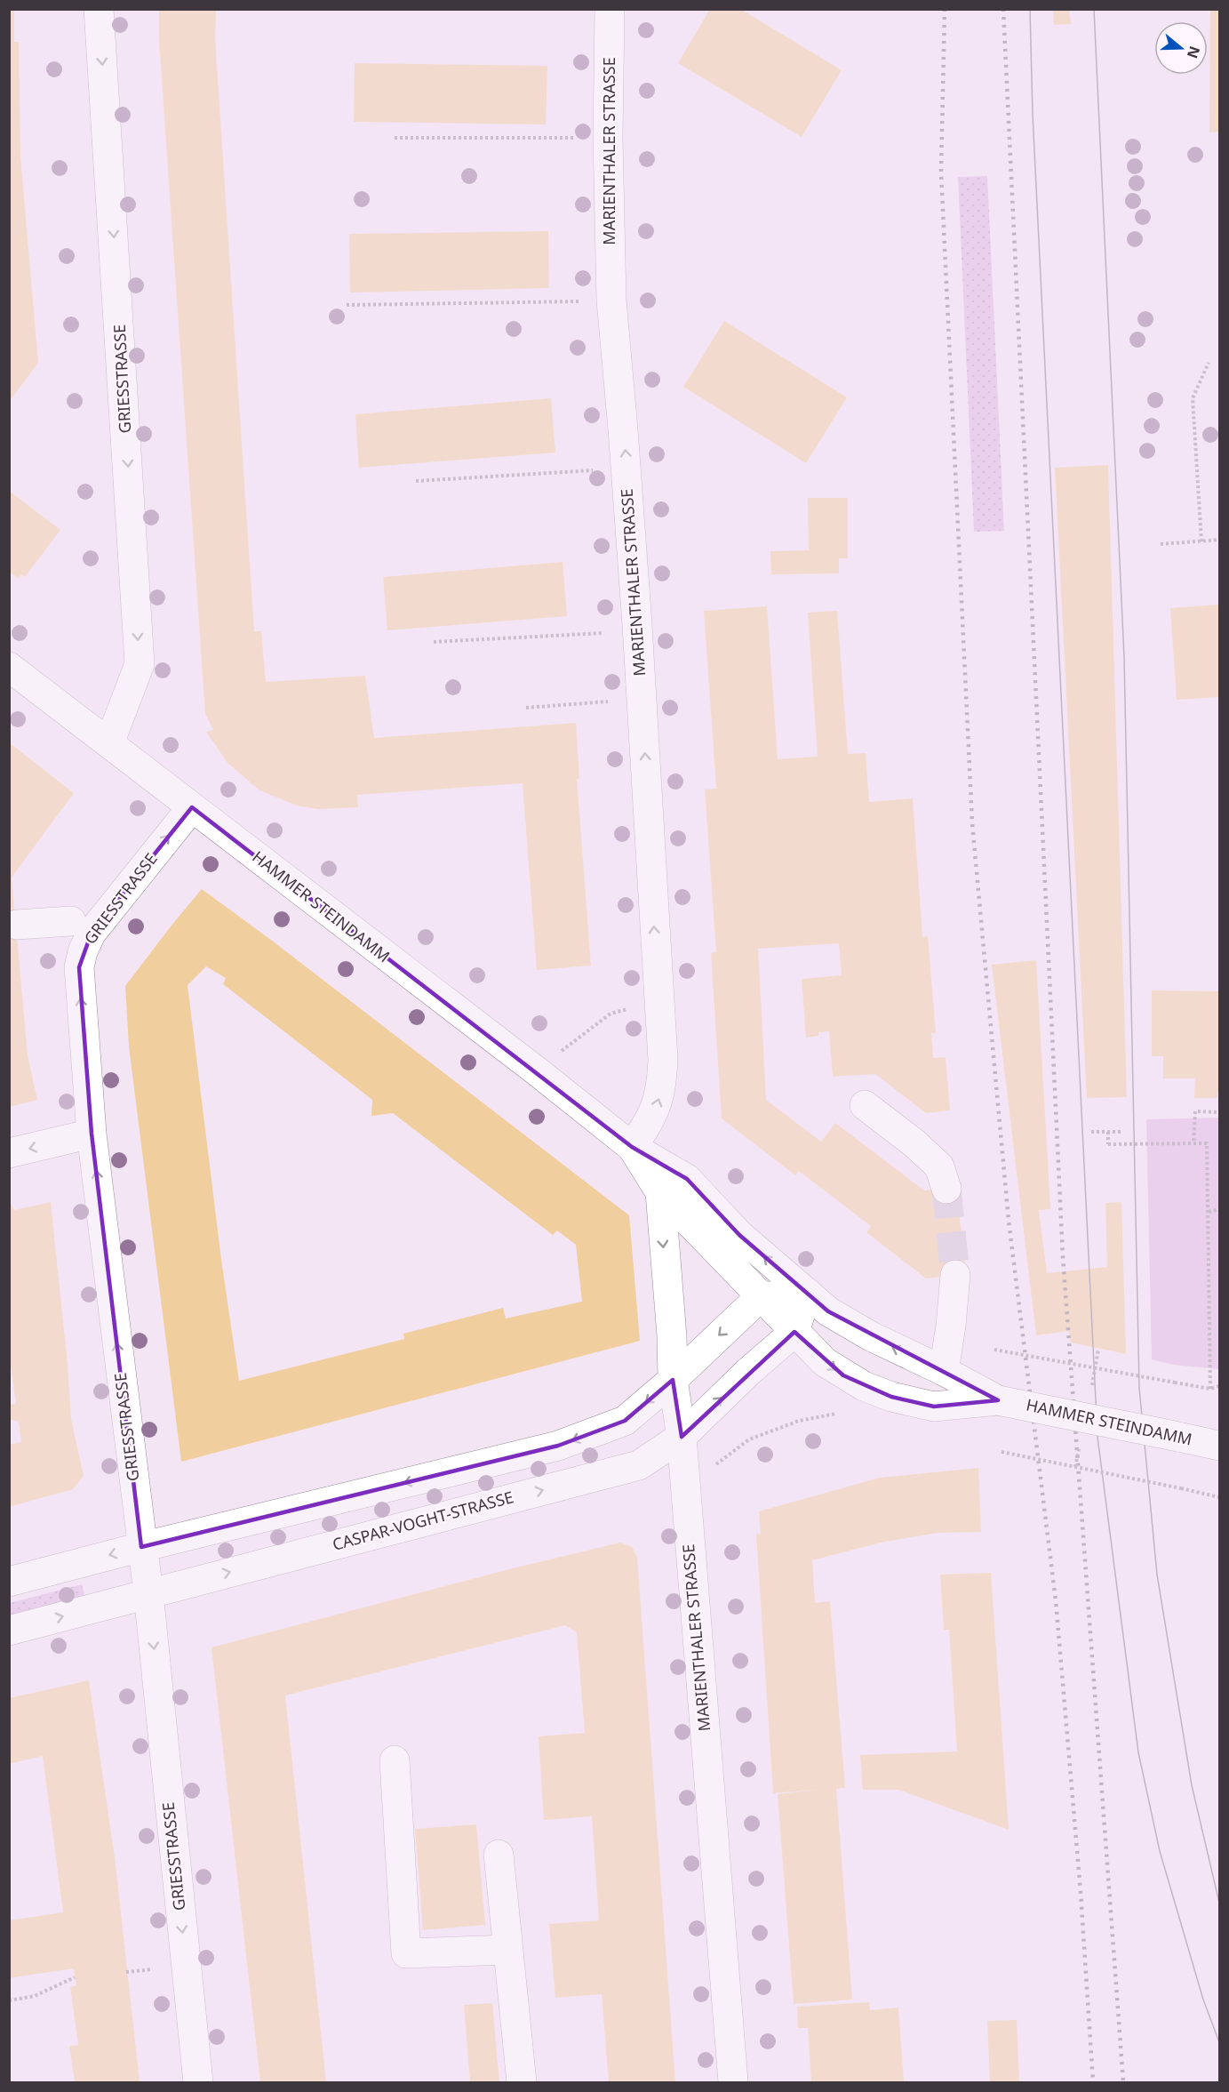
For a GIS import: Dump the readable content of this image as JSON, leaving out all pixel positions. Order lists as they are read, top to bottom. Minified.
{"streets":{"street":["MARIENTHALER STRASSE","GRIESSTRASSE","HAMMER STEINDAMM","CASPAR-VOGHT-STRASSE"]},"crossings":[["MARIENTHALER STRASSE","HAMMER STEINDAMM"],["MARIENTHALER STRASSE","CASPAR-VOGHT-STRASSE"],["GRIESSTRASSE","HAMMER STEINDAMM"],["GRIESSTRASSE","CASPAR-VOGHT-STRASSE"],["HAMMER STEINDAMM","CASPAR-VOGHT-STRASSE"]],"north":"right"}
